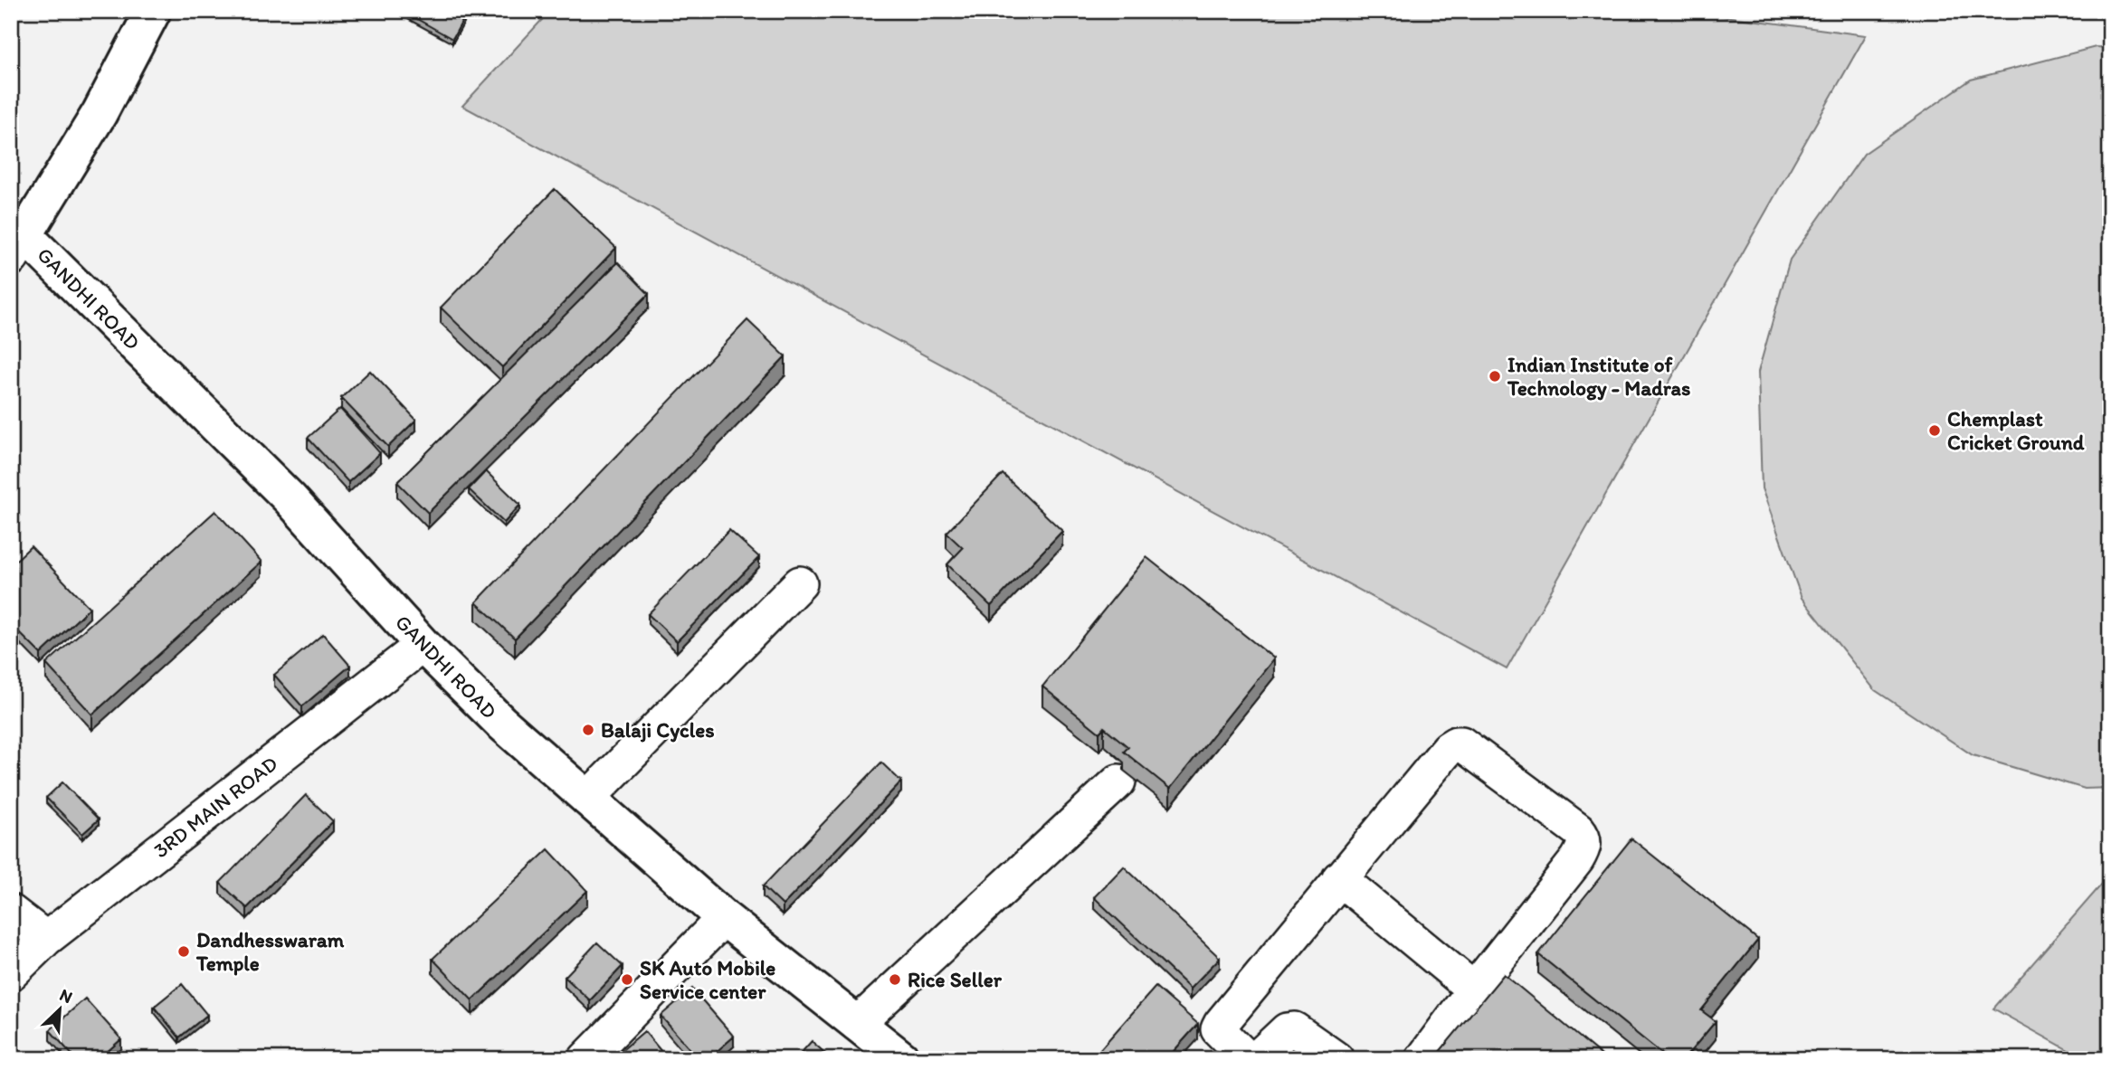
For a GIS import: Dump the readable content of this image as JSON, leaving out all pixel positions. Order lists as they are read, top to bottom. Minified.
{"streets":{"street":["GANDHI ROAD","3RD MAIN ROAD"]},"crossings":[["GANDHI ROAD","3RD MAIN ROAD"]],"places":["Indian Institute of Technology - Madras","Chemplast Cricket Ground","Balaji Cycles","Dandhesswaram Temple","SK Auto Mobile Service center","Rice Seller"],"north":"top right"}
